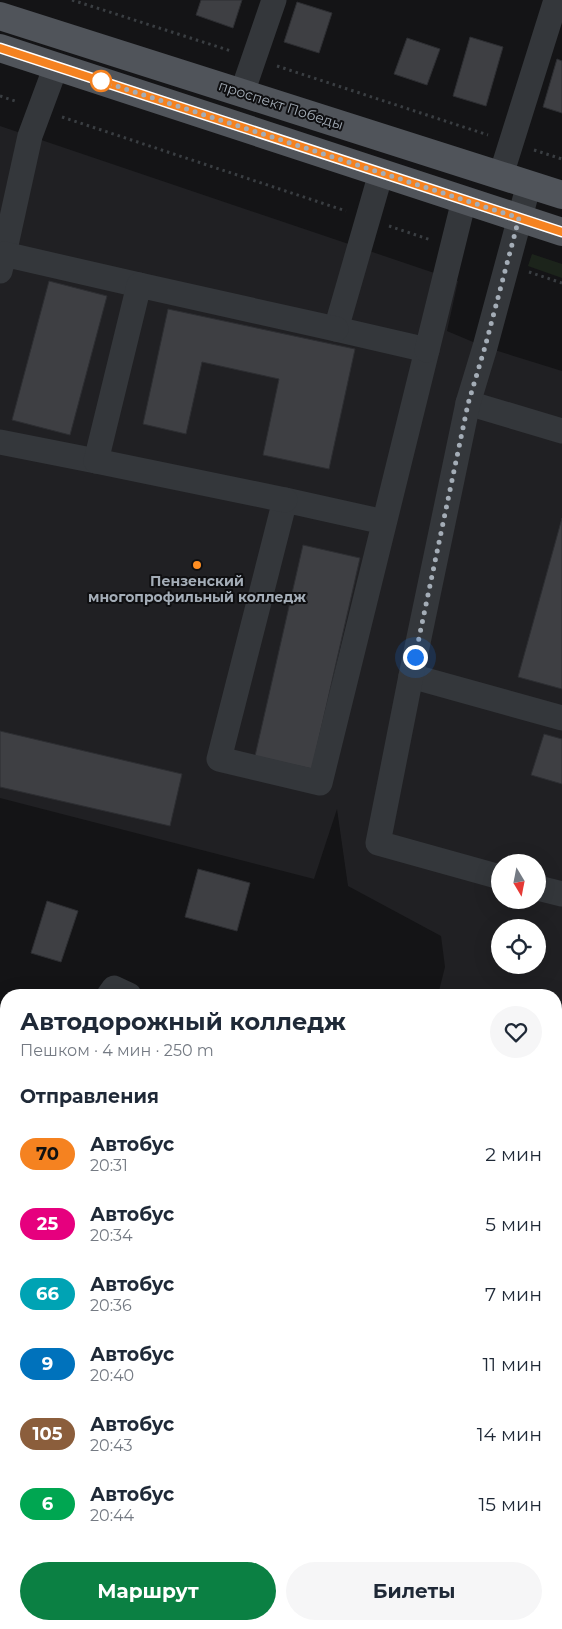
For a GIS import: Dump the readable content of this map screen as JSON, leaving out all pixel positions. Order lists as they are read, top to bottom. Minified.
{"streets":{"main road":["проспект Победы"]},"places":["Пензенский многопрофильный колледж"],"lines":["bus line 70"],"north":"bottom","page":{"heading":[["Автодорожный колледж","Пешком · 4 мин · 250 m"],"Отправления"],"list":[{"mark":"70","name":"Автобус","note":"20:31","value":"2 мин"},{"mark":"25","name":"Автобус","note":"20:34","value":"5 мин"},{"mark":"66","name":"Автобус","note":"20:36","value":"7 мин"},{"mark":"9","name":"Автобус","note":"20:40","value":"11 мин"},{"mark":"105","name":"Автобус","note":"20:43","value":"14 мин"},{"mark":"6","name":"Автобус","note":"20:44","value":"15 мин"}],"buttons":["Маршрут","Билеты"]}}
